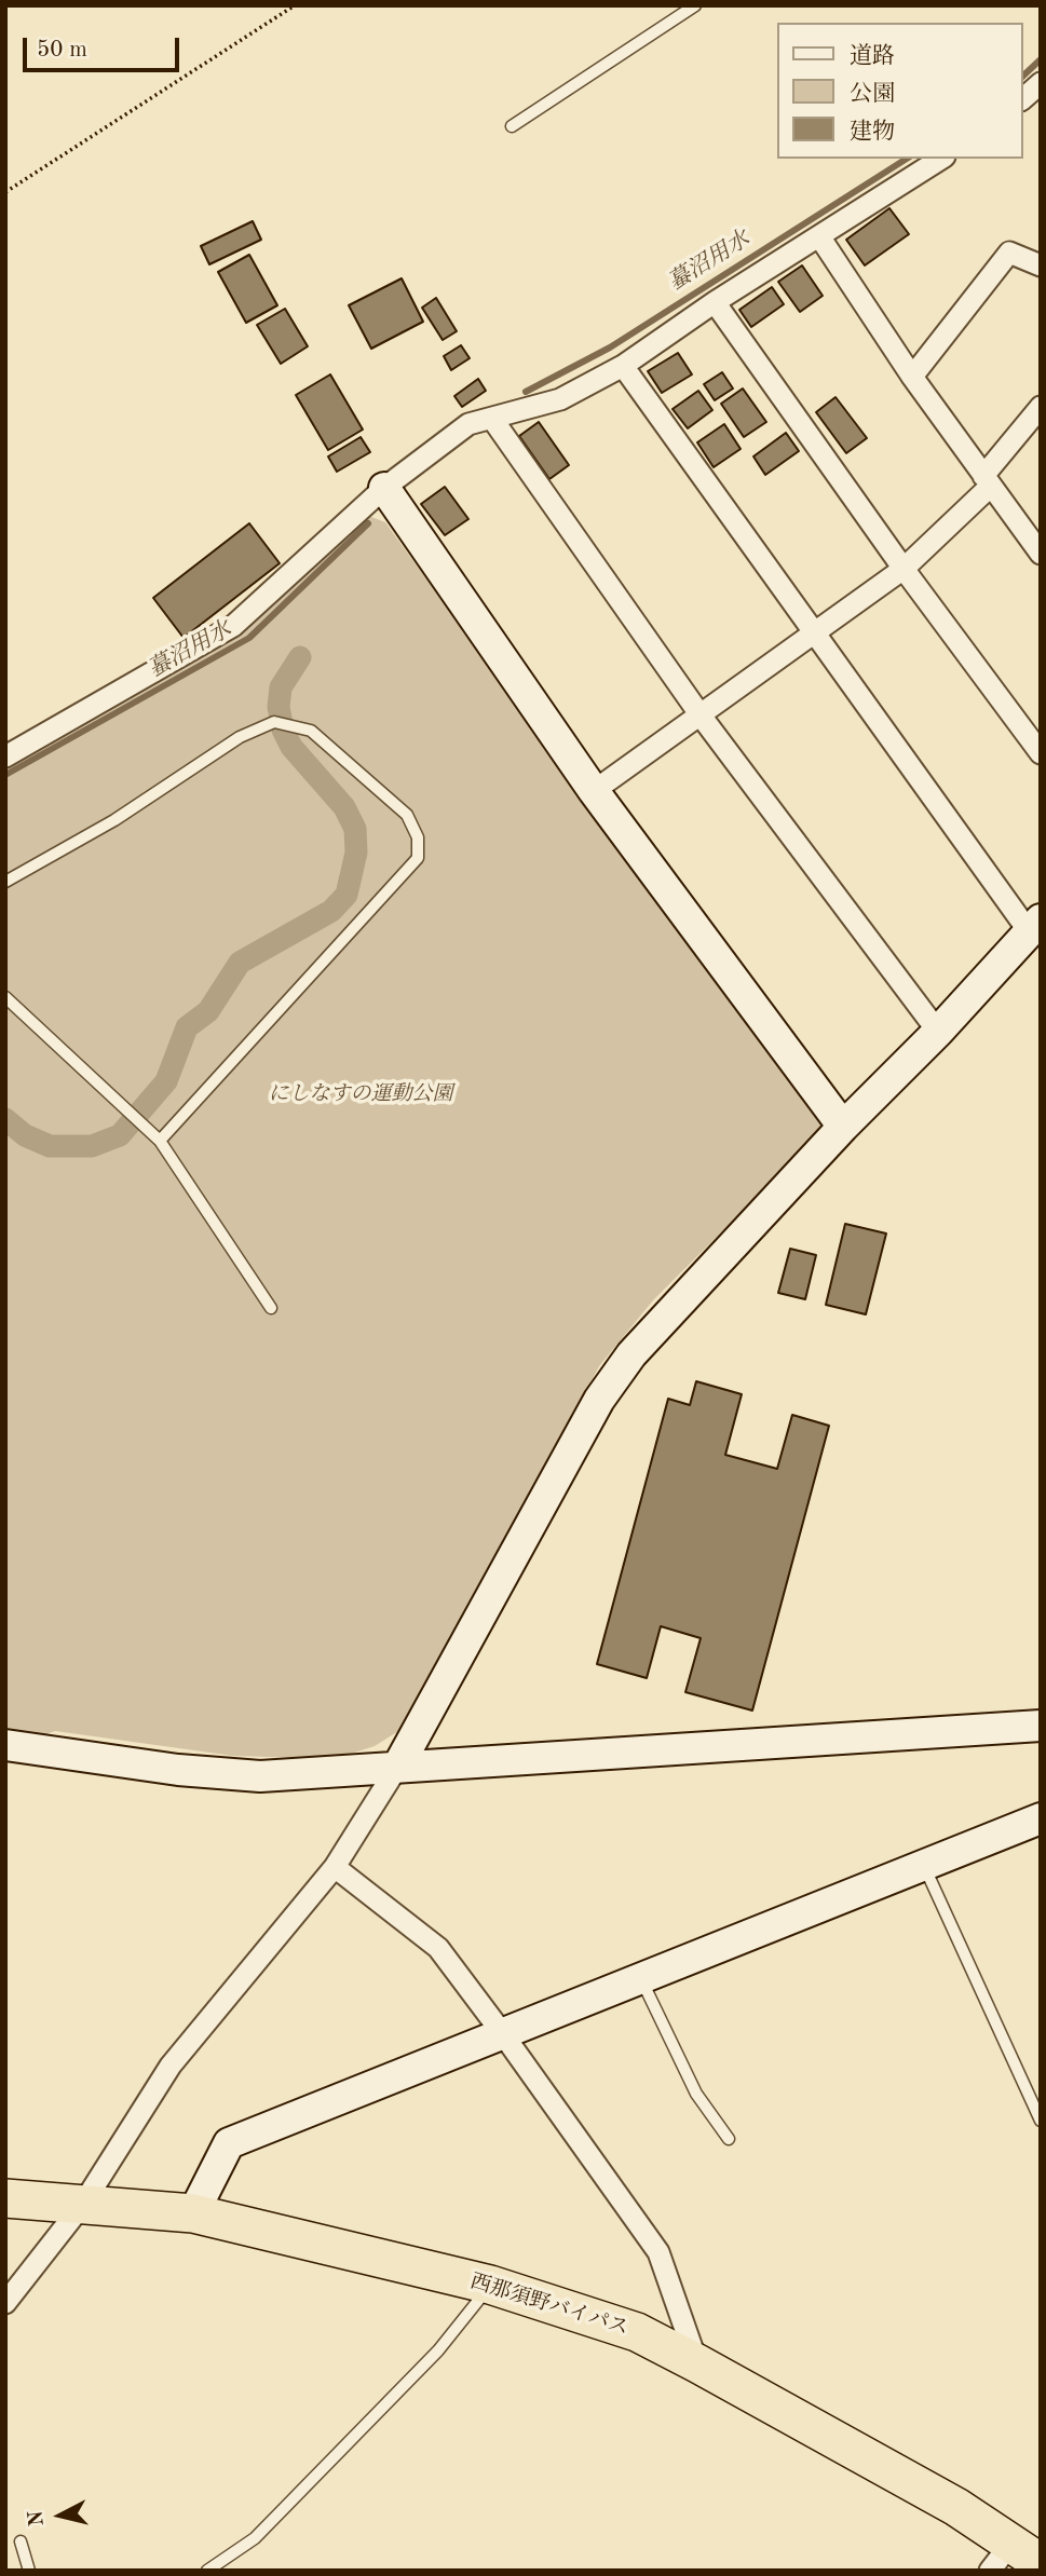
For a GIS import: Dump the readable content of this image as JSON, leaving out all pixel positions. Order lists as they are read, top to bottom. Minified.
{"streets":{"highway":["西那須野バイパス"]},"water":["蟇沼用水"],"parks":["にしなすの運動公園"],"legend":["道路","公園","建物"],"scale_bar":"50 m","north":"left"}
